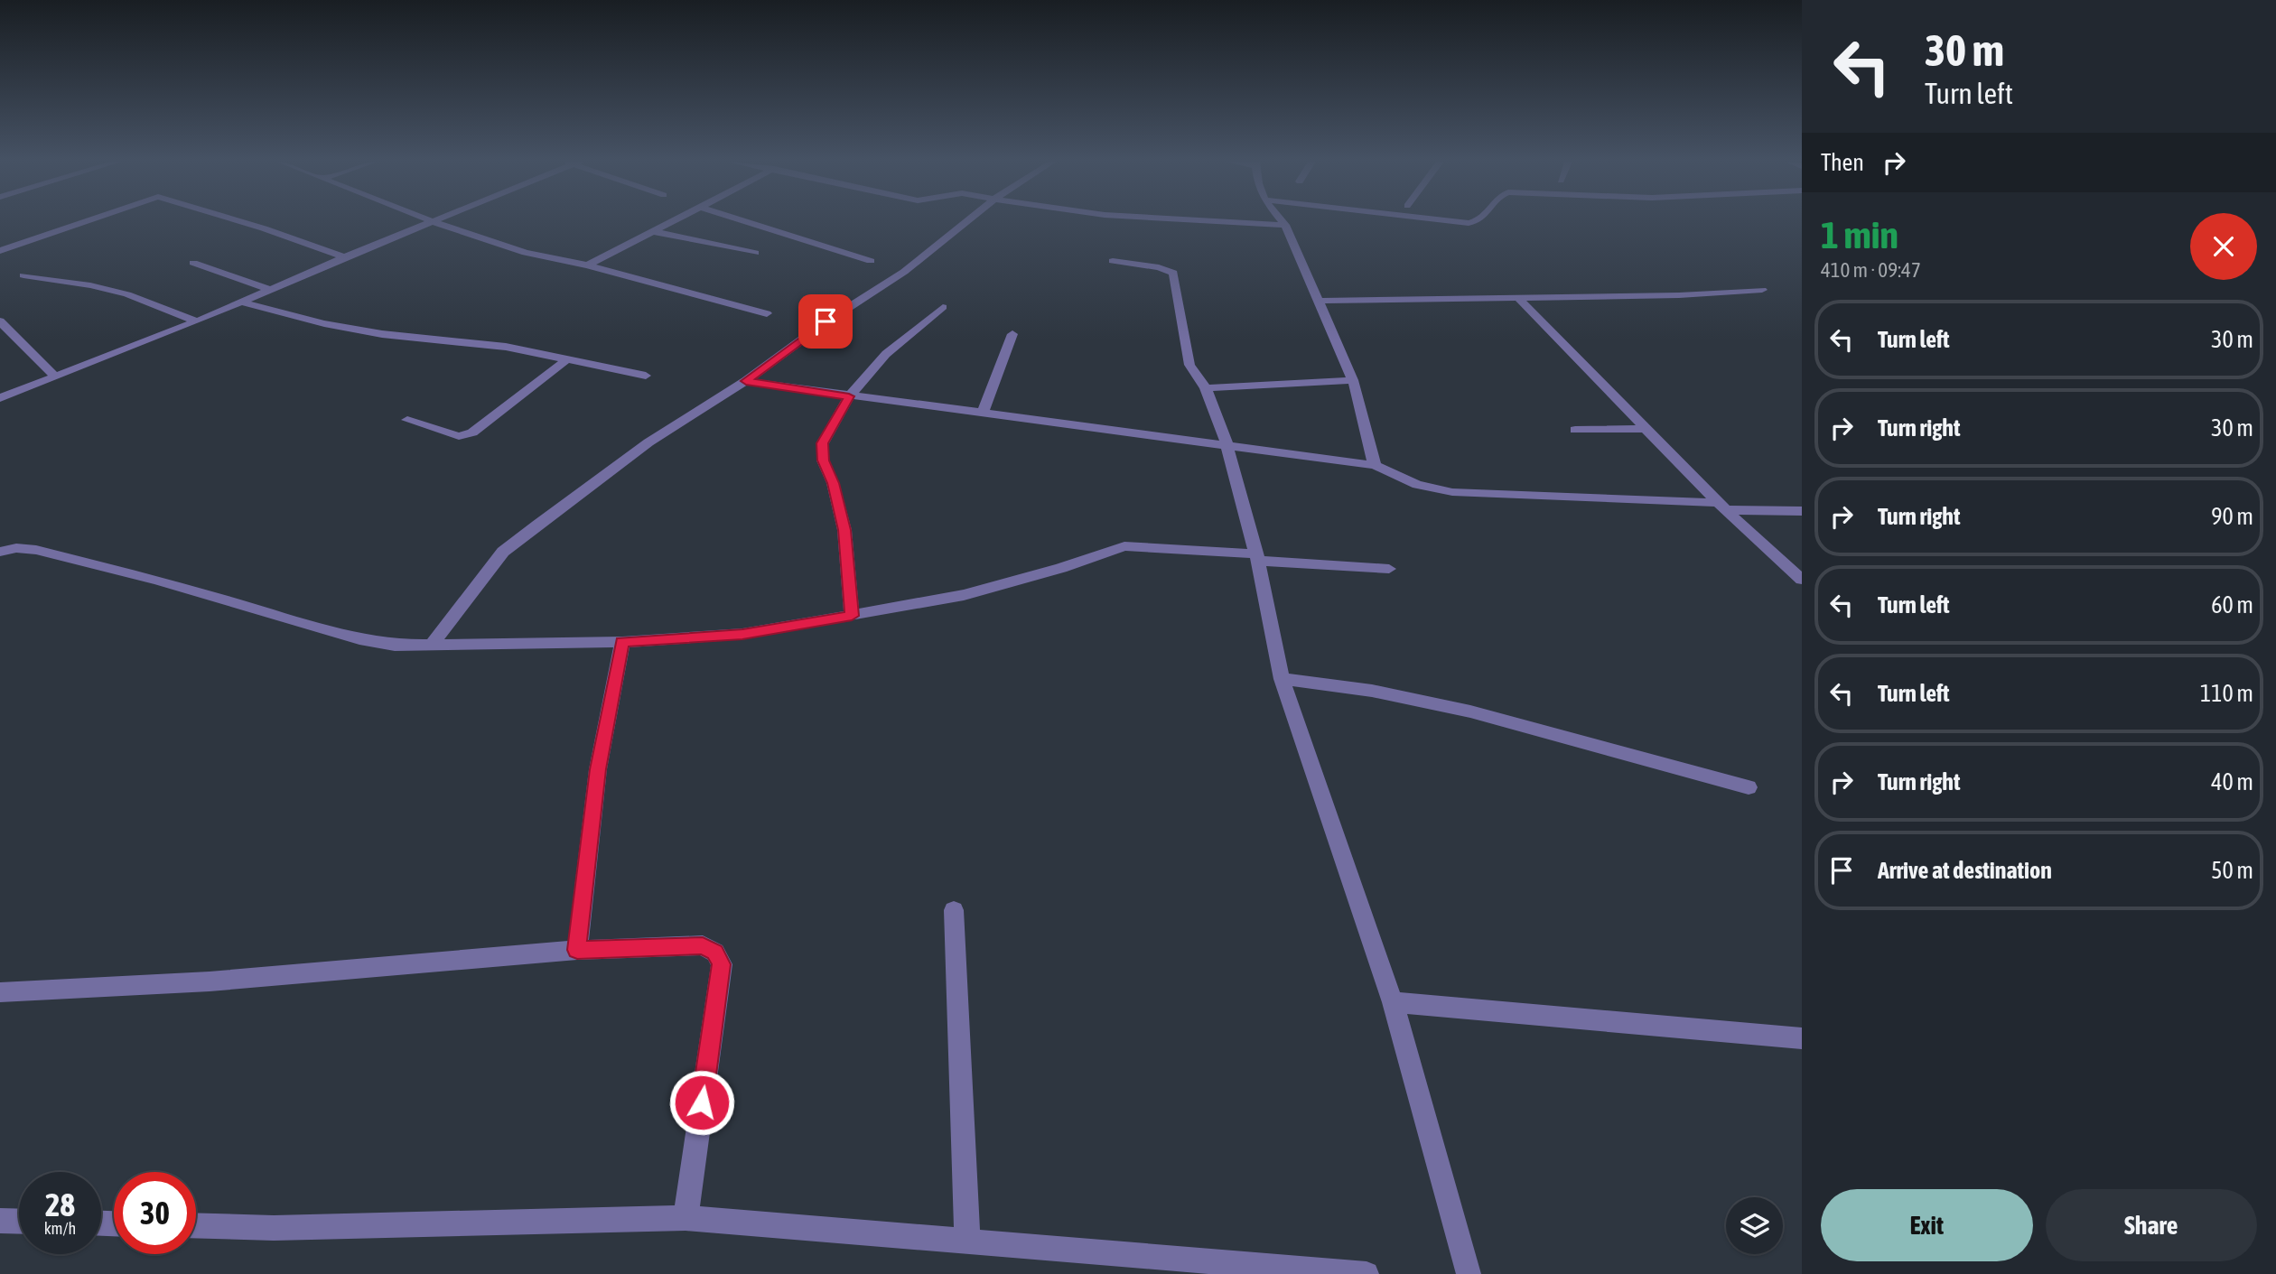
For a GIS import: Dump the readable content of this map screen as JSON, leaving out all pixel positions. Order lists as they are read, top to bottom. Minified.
{"page":{"turn":["30 m","Turn left"],"then":"Then","heading":["1 min","410 m · 09:47"],"list":[{"name":"Turn left","value":"30 m"},{"name":"Turn right","value":"30 m"},{"name":"Turn right","value":"90 m"},{"name":"Turn left","value":"60 m"},{"name":"Turn left","value":"110 m"},{"name":"Turn right","value":"40 m"},{"name":"Arrive at destination","value":"50 m"}],"speed":"28 km/h","limit":"30","buttons":["Exit","Share"]}}
